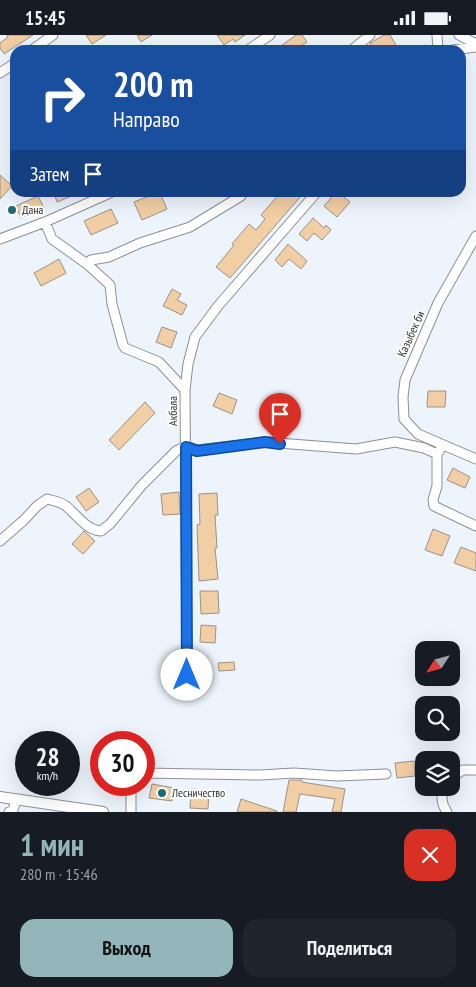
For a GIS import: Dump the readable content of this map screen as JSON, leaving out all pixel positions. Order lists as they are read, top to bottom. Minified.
{"streets":{"street":["Казыбек би","Акбала"]},"places":["Дана","Лесничество"],"north":"bottom left","page":{"status":"15:45","turn":["200 m","Направо"],"then":"Затем","speed":"28 km/h","limit":"30","heading":["1 мин","280 m · 15:46"],"buttons":["Выход","Поделиться"]}}
